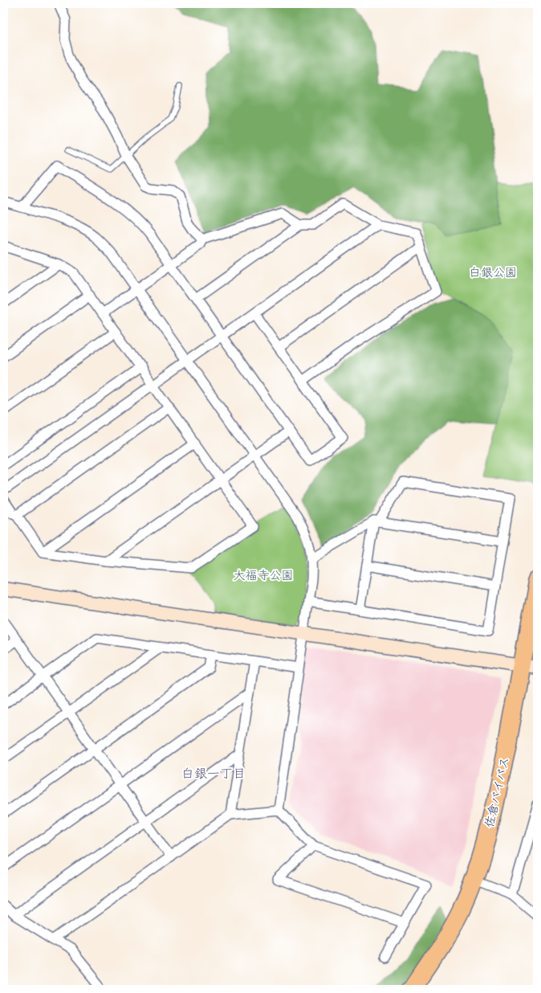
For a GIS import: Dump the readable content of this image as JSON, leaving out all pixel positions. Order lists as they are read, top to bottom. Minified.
{"streets":{"highway":["佐倉バイパス"]},"districts":["白銀一丁目"],"parks":["白銀公園","大福寺公園"]}
